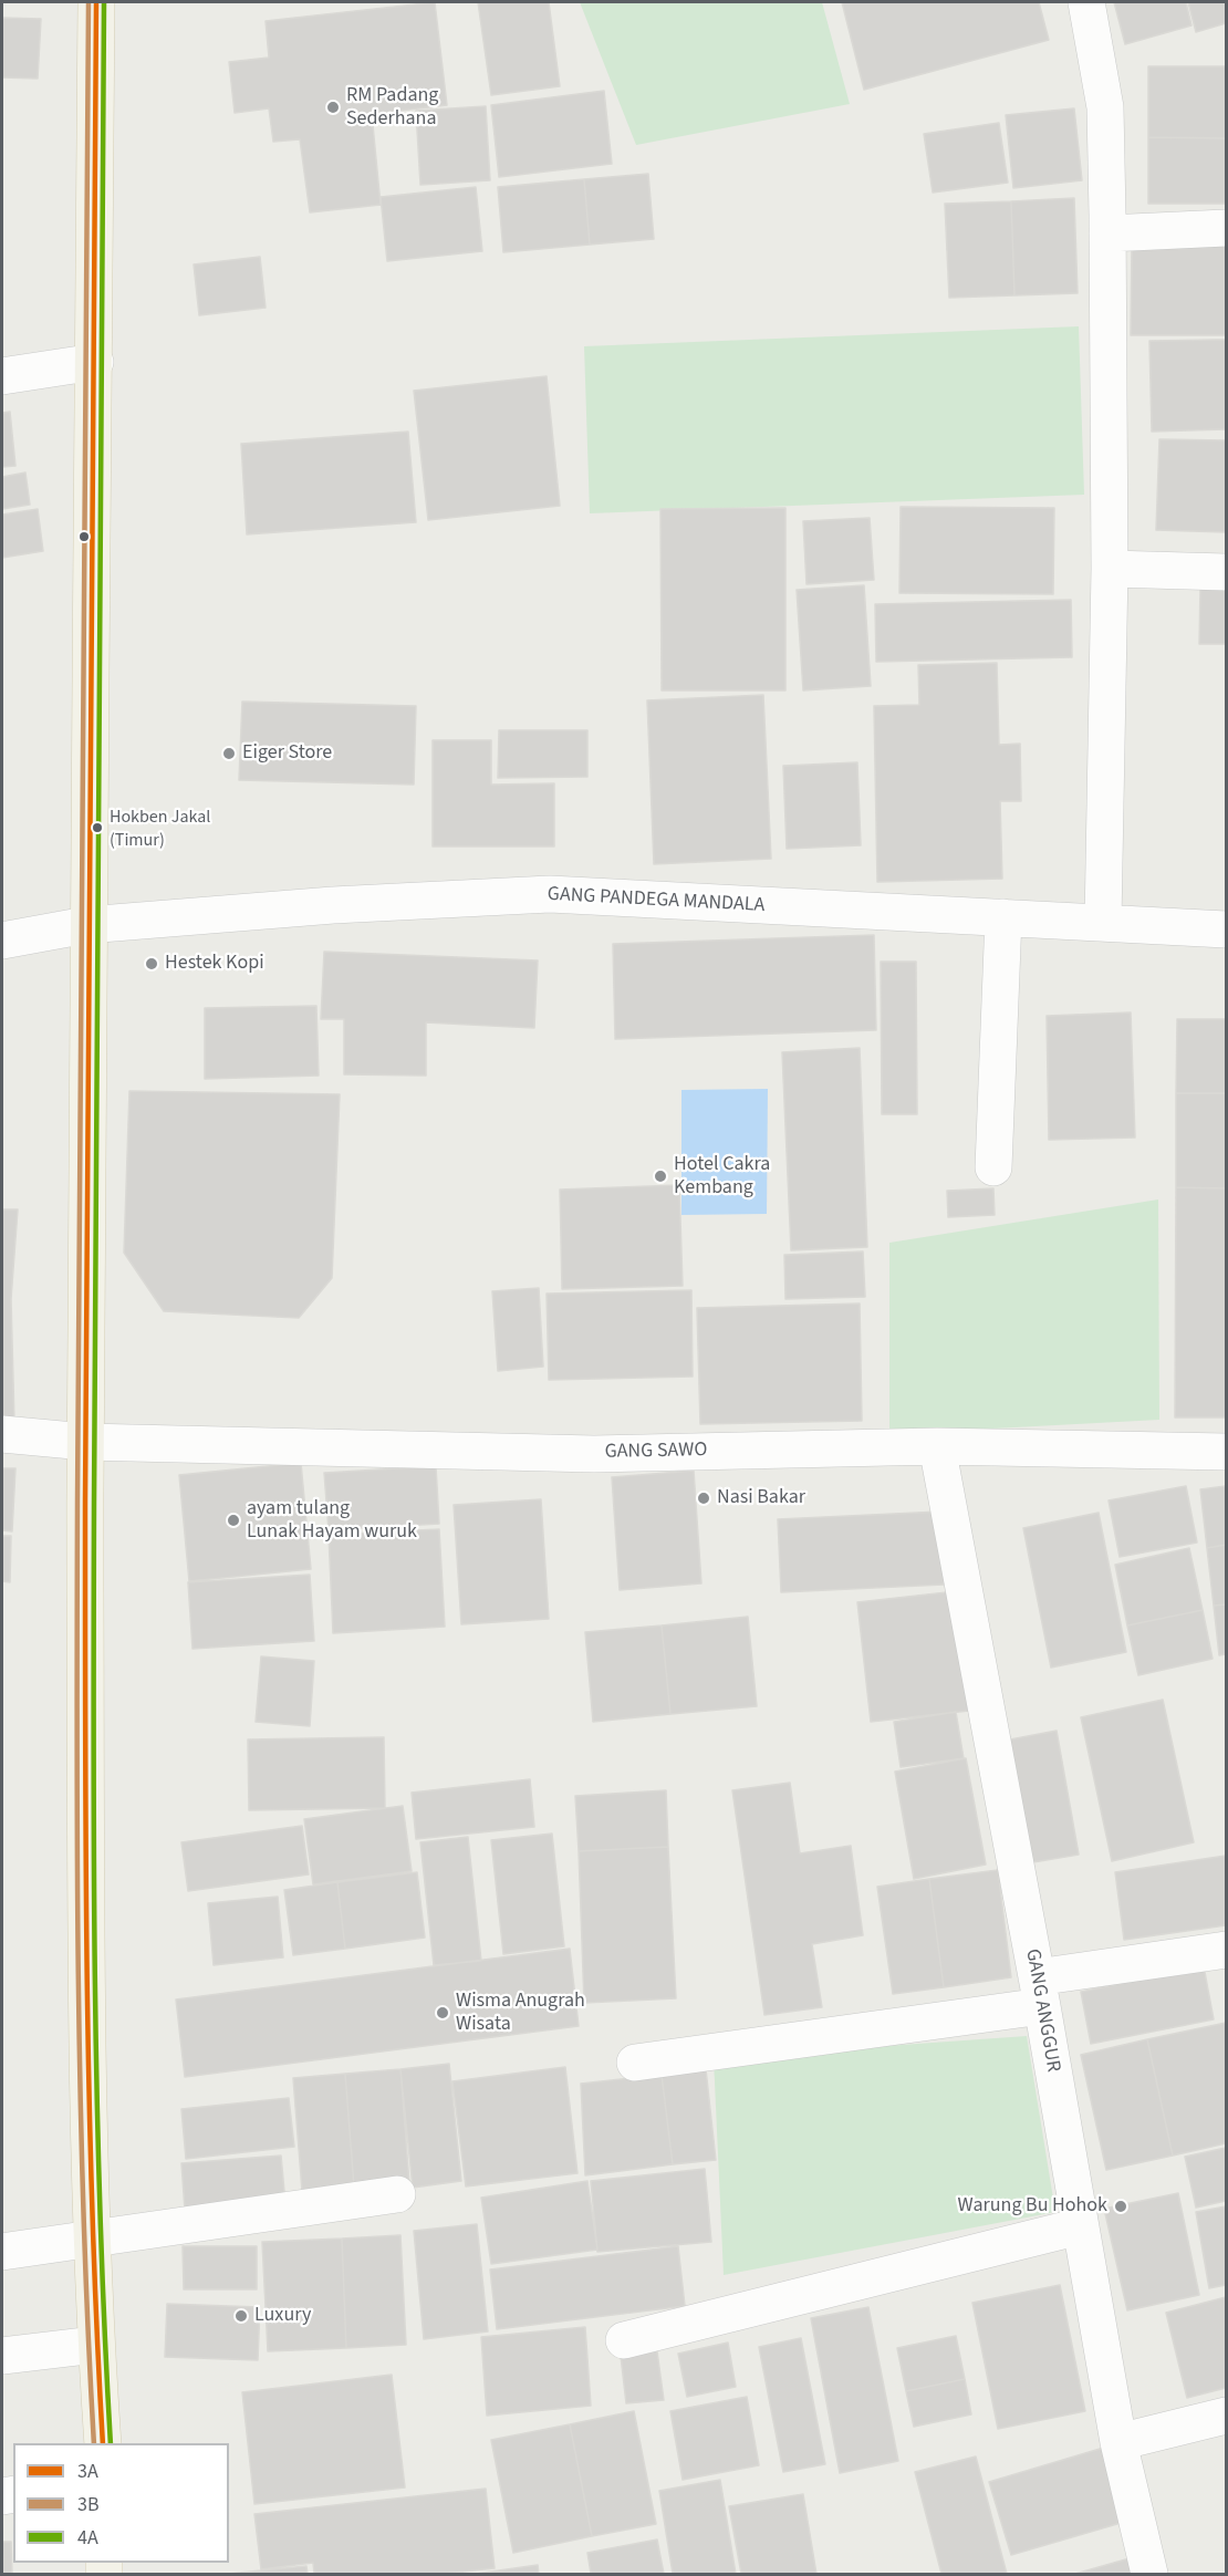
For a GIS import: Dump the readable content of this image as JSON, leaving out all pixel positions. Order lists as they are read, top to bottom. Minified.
{"streets":{"street":["GANG PANDEGA MANDALA","GANG SAWO","GANG ANGGUR"]},"crossings":[["GANG SAWO","GANG ANGGUR"]],"places":["RM Padang Sederhana","Eiger Store","Hokben Jakal (Timur)","Hestek Kopi","Hotel Cakra Kembang","Nasi Bakar","ayam tulang Lunak Hayam wuruk","Wisma Anugrah Wisata","Warung Bu Hohok","Luxury"],"lines":["transit line 3A","transit line 3B","transit line 4A"],"legend":["3A","3B","4A"]}
